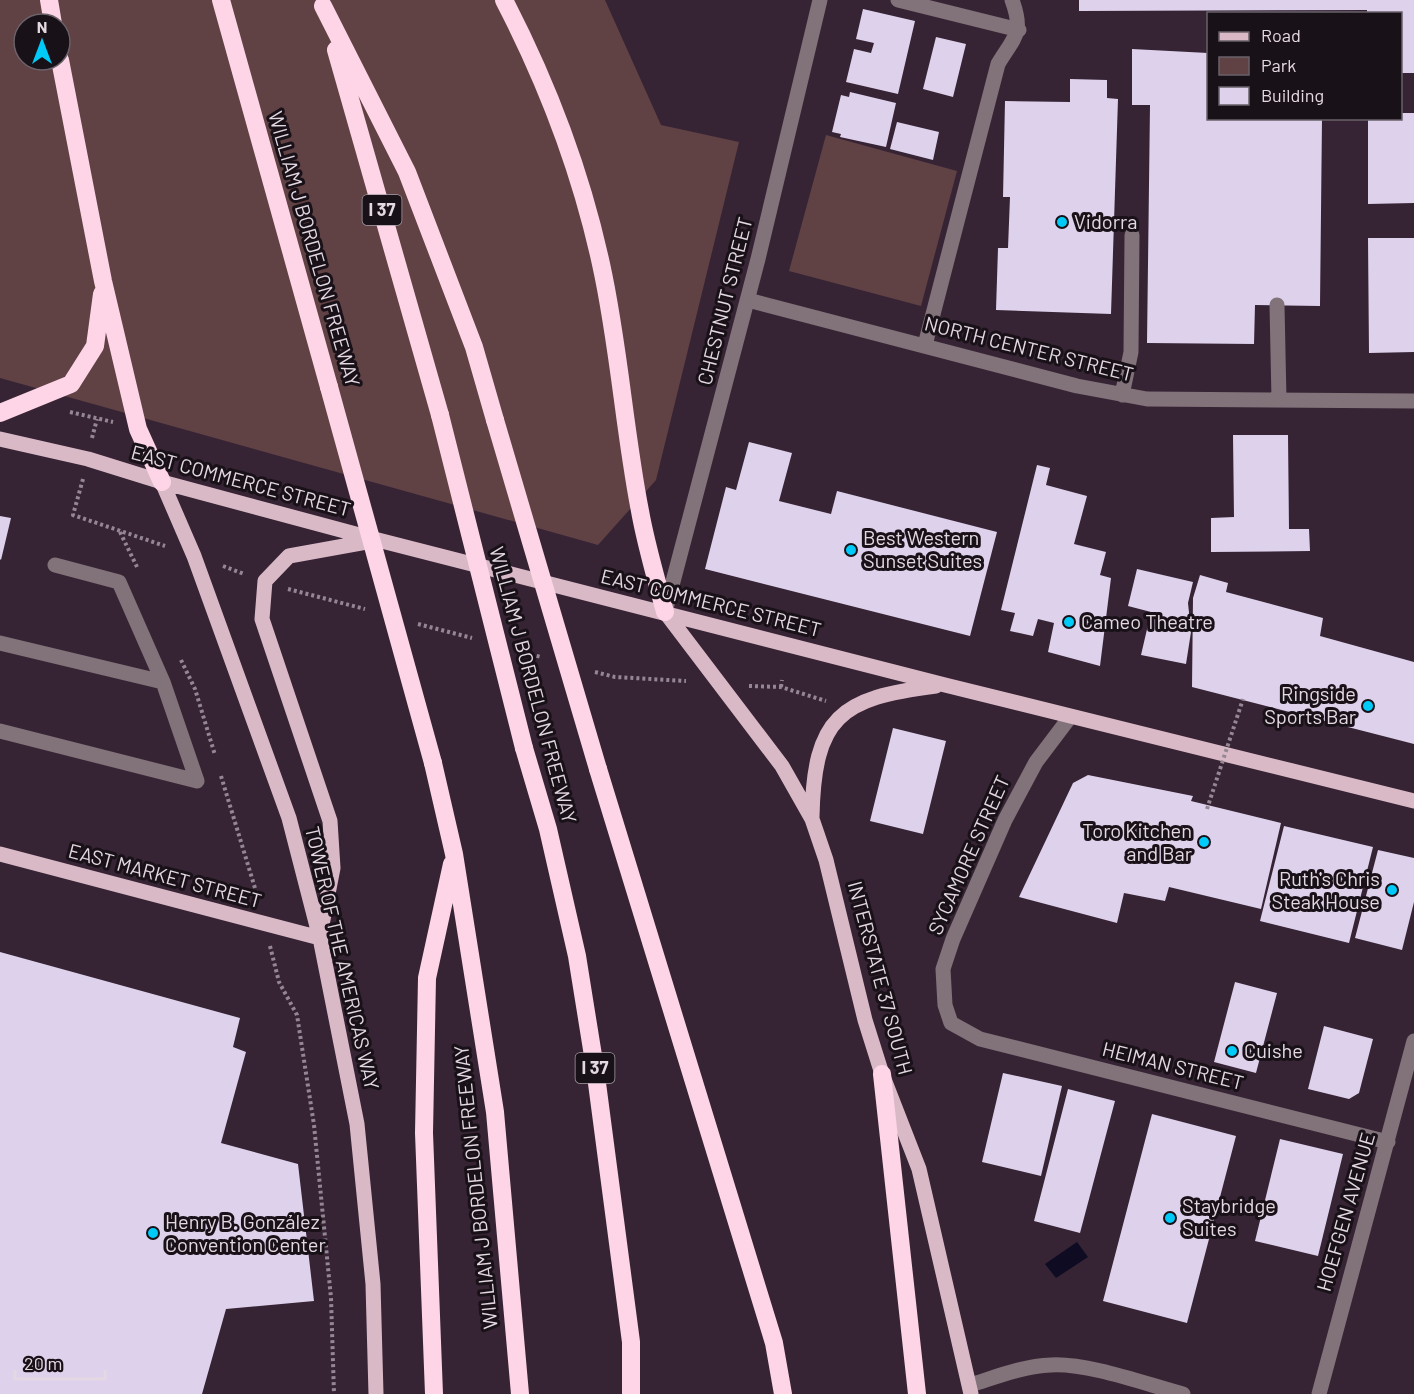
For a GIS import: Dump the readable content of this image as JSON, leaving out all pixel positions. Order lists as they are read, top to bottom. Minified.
{"streets":{"highway":["I 37","WILLIAM J BORDELON FREEWAY"],"main road":["EAST COMMERCE STREET","EAST MARKET STREET","TOWER OF THE AMERICAS WAY","INTERSTATE 37 SOUTH"],"street":["CHESTNUT STREET","NORTH CENTER STREET","SYCAMORE STREET","HEIMAN STREET","HOEFGEN AVENUE"]},"crossings":[["CHESTNUT STREET","NORTH CENTER STREET"],["CHESTNUT STREET","EAST COMMERCE STREET"],["CHESTNUT STREET","INTERSTATE 37 SOUTH"],["EAST COMMERCE STREET","SYCAMORE STREET"],["EAST COMMERCE STREET","TOWER OF THE AMERICAS WAY"],["EAST COMMERCE STREET","INTERSTATE 37 SOUTH"],["SYCAMORE STREET","HEIMAN STREET"],["EAST MARKET STREET","TOWER OF THE AMERICAS WAY"],["HEIMAN STREET","HOEFGEN AVENUE"]],"places":["Vidorra","Best Western Sunset Suites","Cameo Theatre","Ringside Sports Bar","Toro Kitchen and Bar","Ruth's Chris Steak House","Cuishe","Staybridge Suites","Henry B. González Convention Center"],"legend":["Road","Park","Building"],"scale_bar":"20 m","north":"top"}
